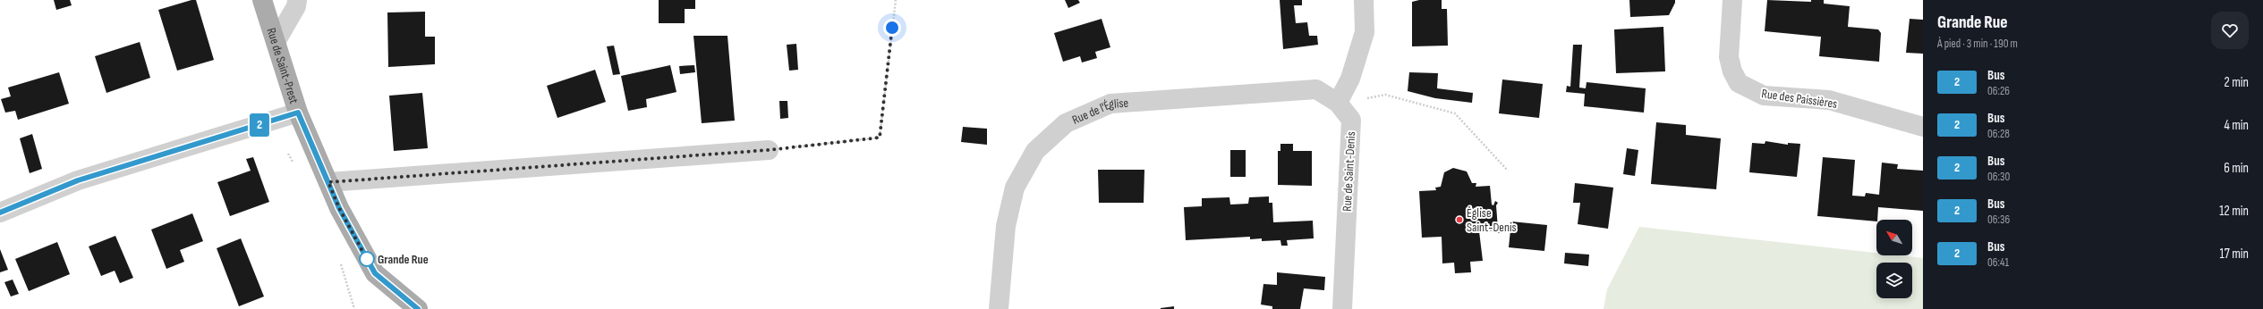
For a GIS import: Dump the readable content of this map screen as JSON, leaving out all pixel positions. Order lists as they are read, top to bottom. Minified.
{"streets":{"main road":["Rue de Saint-Prest"],"street":["Rue des Paissières","Rue de l'Église","Rue de Saint-Denis"]},"crossings":[["Rue de l'Église","Rue de Saint-Denis"]],"places":["Église Saint-Denis","Grande Rue"],"lines":["bus line 2"],"north":"top left","page":{"on_map":"2","heading":["Grande Rue","À pied · 3 min · 190 m"],"list":[{"mark":"2","name":"Bus","note":"06:26","value":"2 min"},{"mark":"2","name":"Bus","note":"06:28","value":"4 min"},{"mark":"2","name":"Bus","note":"06:30","value":"6 min"},{"mark":"2","name":"Bus","note":"06:36","value":"12 min"},{"mark":"2","name":"Bus","note":"06:41","value":"17 min"}]}}
